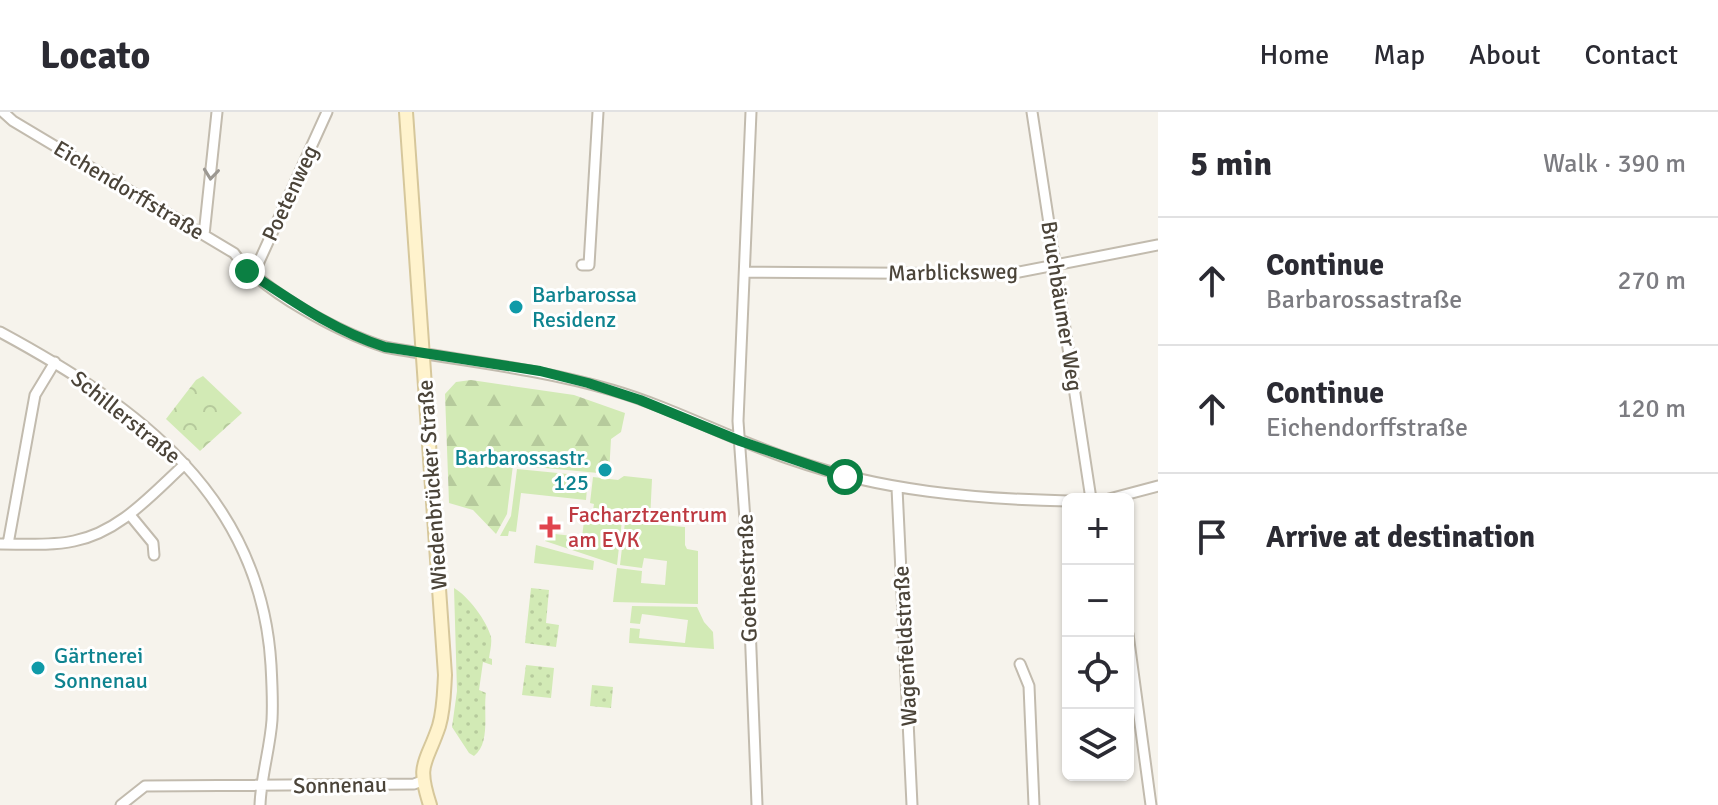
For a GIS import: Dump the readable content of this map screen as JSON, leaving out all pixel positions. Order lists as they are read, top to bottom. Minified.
{"streets":{"street":["Eichendorffstraße","Poetenweg","Marblicksweg","Bruchbäumer Weg","Schillerstraße","Wiedenbrücker Straße","Goethestraße","Wagenfeldstraße","Sonnenau"]},"crossings":[["Eichendorffstraße","Poetenweg"],["Eichendorffstraße","Wiedenbrücker Straße"],["Eichendorffstraße","Goethestraße"],["Eichendorffstraße","Wagenfeldstraße"],["Marblicksweg","Bruchbäumer Weg"],["Marblicksweg","Goethestraße"],["Schillerstraße","Sonnenau"],["Wiedenbrücker Straße","Sonnenau"]],"places":{"other":["Barbarossa Residenz","Barbarossastr. 125","Gärtnerei Sonnenau"],"health":["Facharztzentrum am EVK"]},"page":{"header":"Locato","nav":["Home","Map","About","Contact"],"heading":["5 min","Walk · 390 m"],"list":[["Continue","Barbarossastraße","270 m"],["Continue","Eichendorffstraße","120 m"],"Arrive at destination"],"map_buttons":["+","−"]}}
